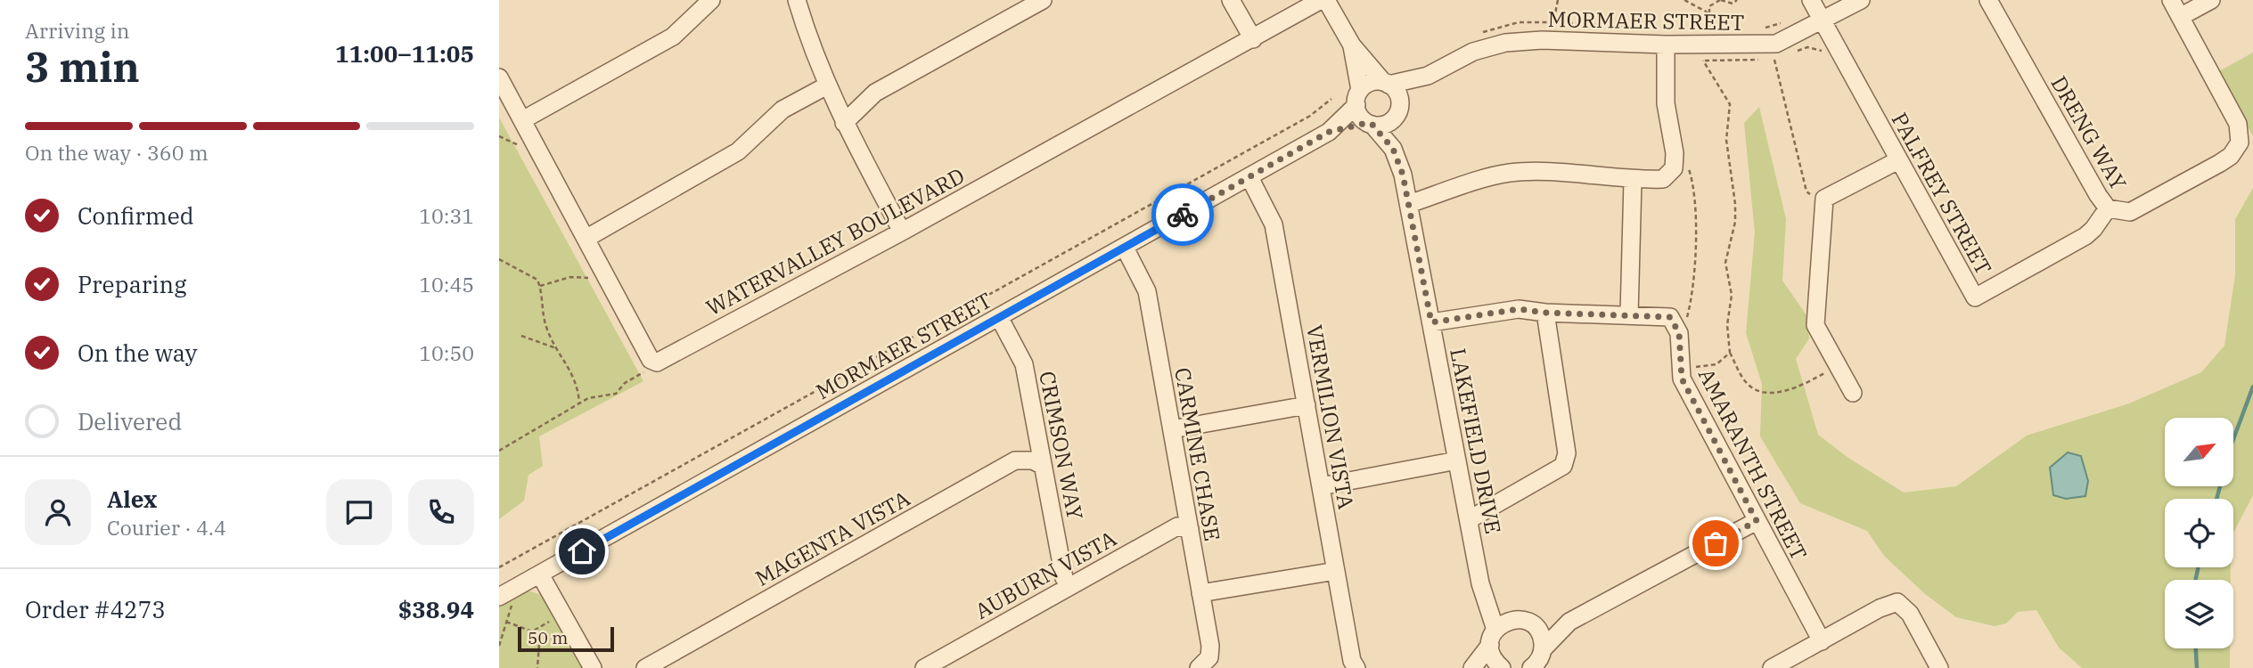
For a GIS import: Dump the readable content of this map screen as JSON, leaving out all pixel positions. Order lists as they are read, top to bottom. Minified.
{"streets":{"street":["MORMAER STREET","DRENG WAY","PALFREY STREET","WATERVALLEY BOULEVARD","VERMILION VISTA","LAKEFIELD DRIVE","CRIMSON WAY","CARMINE CHASE","AMARANTH STREET","MAGENTA VISTA","AUBURN VISTA"]},"crossings":[["MORMAER STREET","PALFREY STREET"],["MORMAER STREET","VERMILION VISTA"],["MORMAER STREET","LAKEFIELD DRIVE"],["MORMAER STREET","CRIMSON WAY"],["MORMAER STREET","CARMINE CHASE"],["DRENG WAY","PALFREY STREET"],["LAKEFIELD DRIVE","AMARANTH STREET"],["CRIMSON WAY","MAGENTA VISTA"],["CRIMSON WAY","AUBURN VISTA"],["CARMINE CHASE","AUBURN VISTA"]],"scale_bar":"50 m","north":"top right","page":{"heading":["3 min","Arriving in","11:00–11:05"],"panel":["Alex","Courier · 4.4","Order #4273","$38.94"],"bar":"On the way · 360 m","list":[["Confirmed","10:31"],["Preparing","10:45"],["On the way","10:50"],"Delivered"],"scale":"50 m"}}
